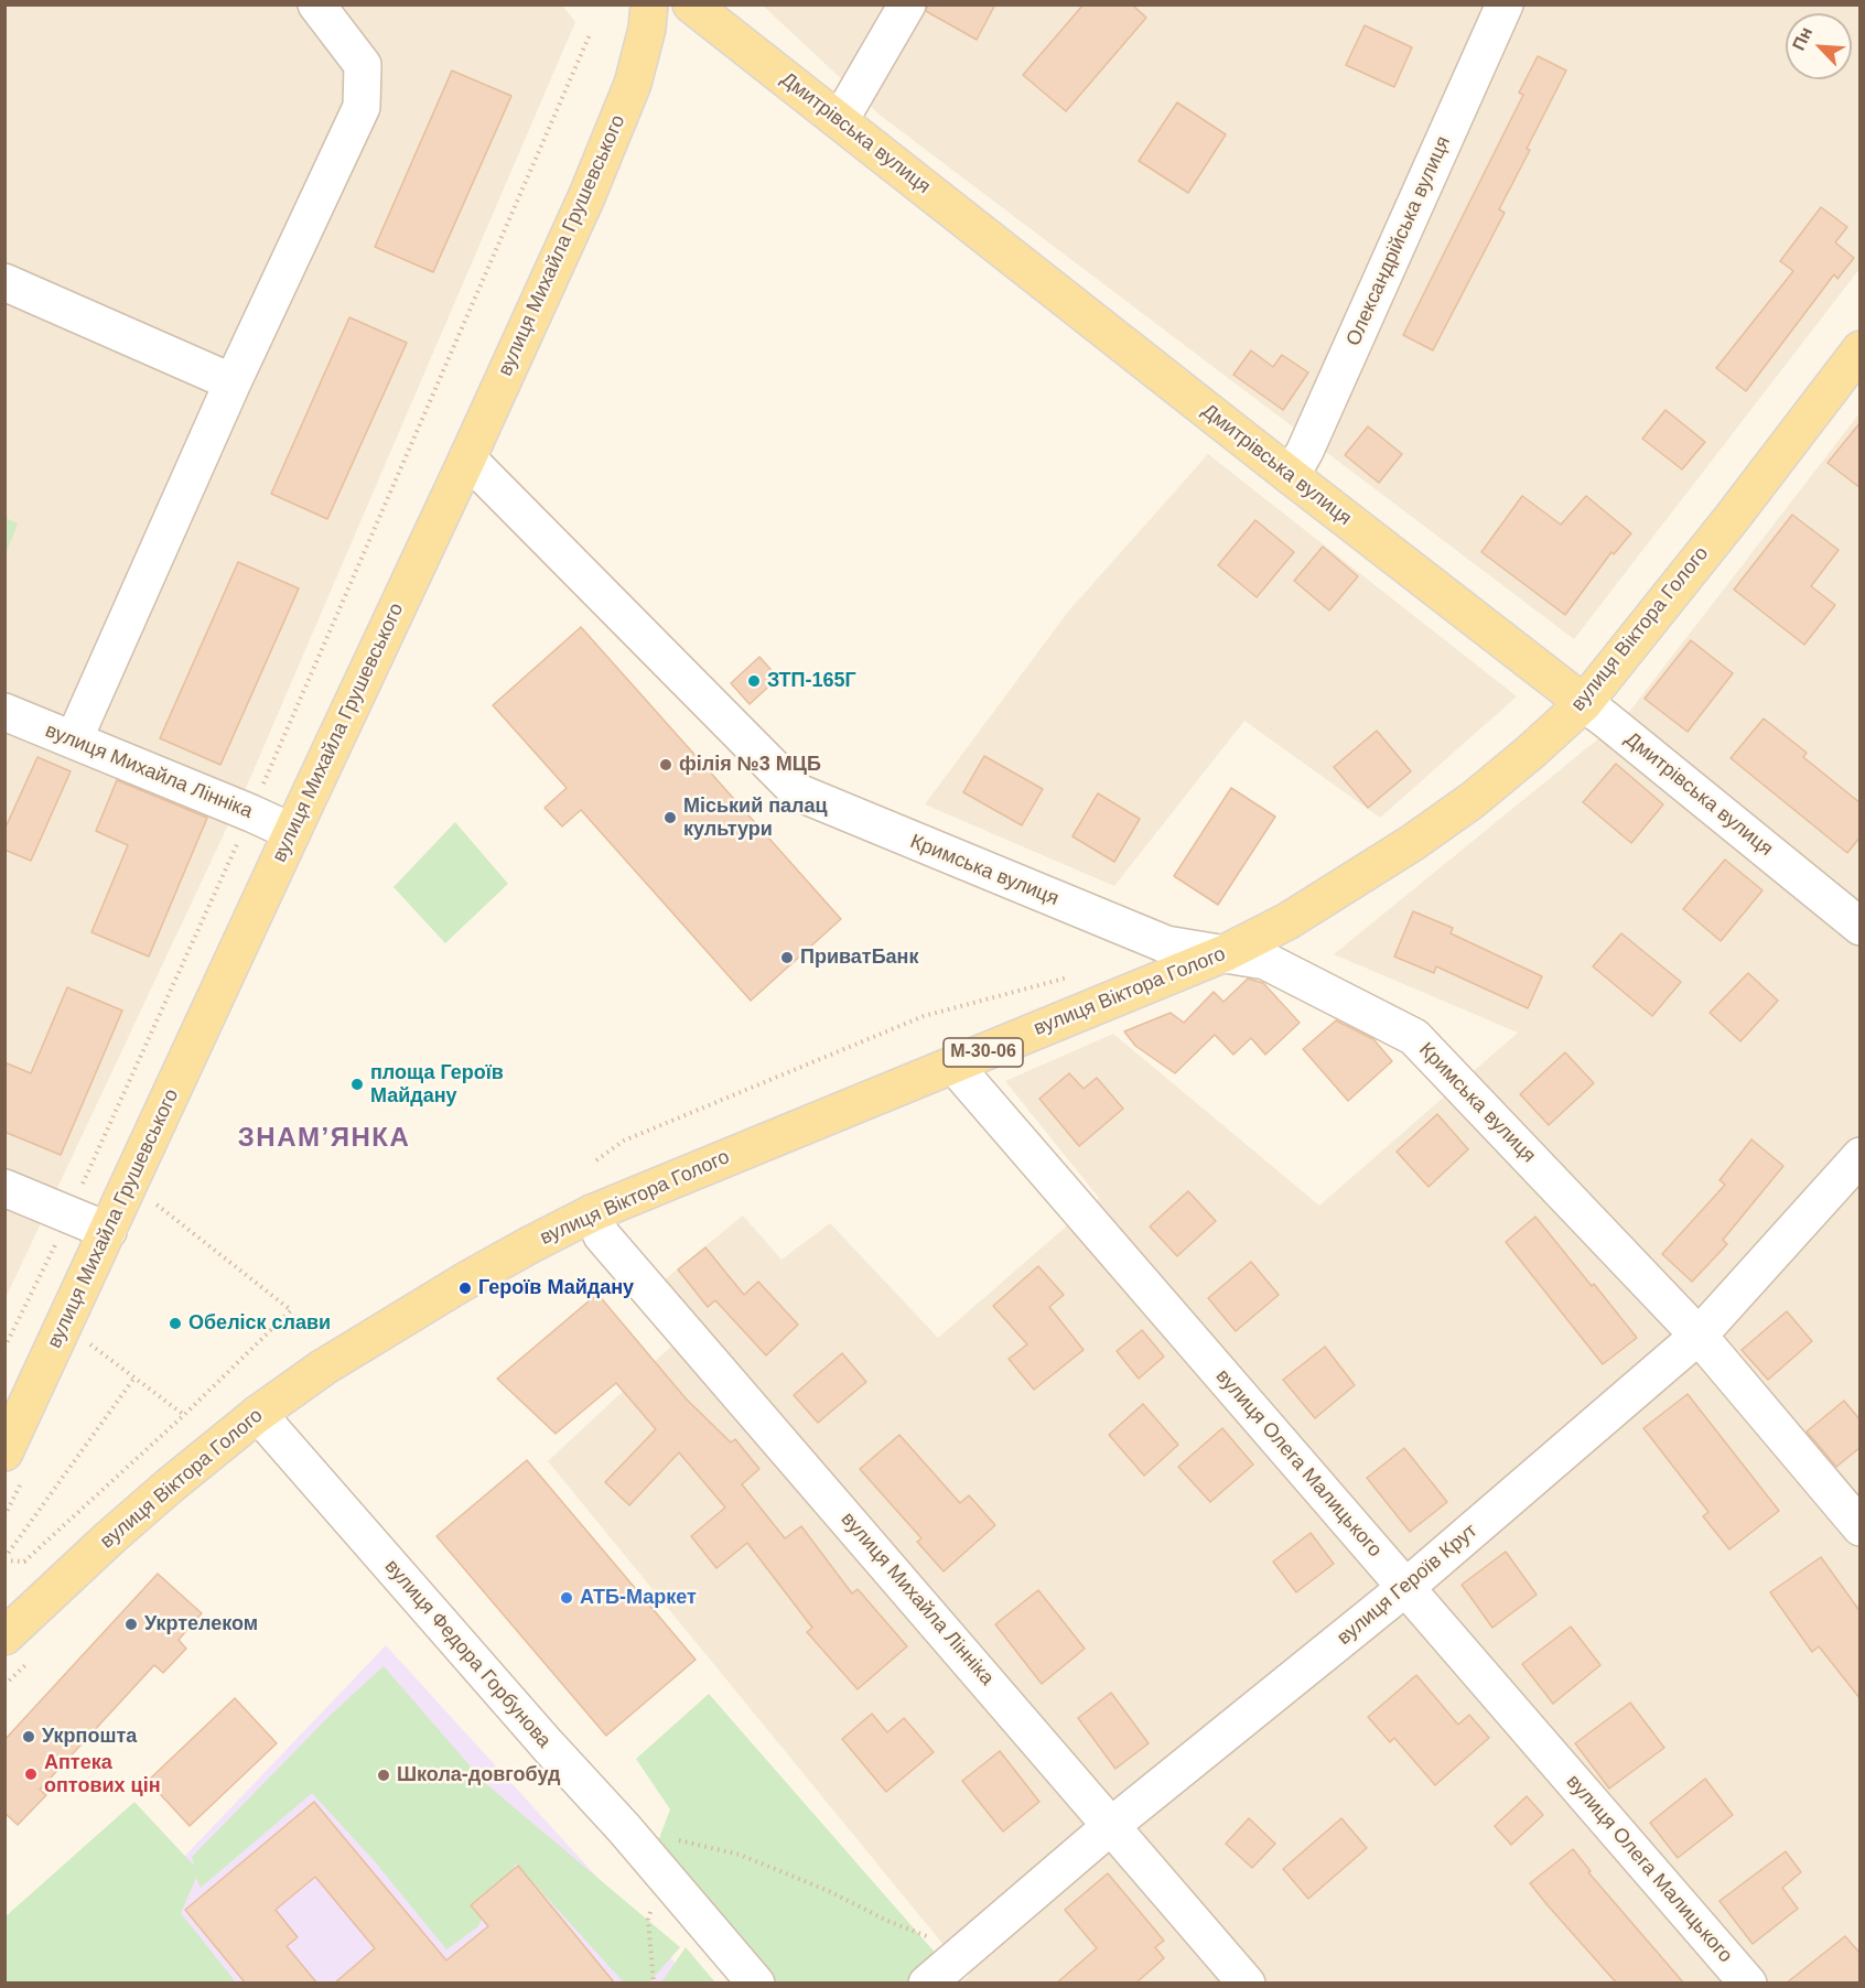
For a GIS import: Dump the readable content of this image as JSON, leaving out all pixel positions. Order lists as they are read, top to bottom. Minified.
{"streets":{"main road":["Дмитрівська вулиця","вулиця Михайла Грушевського","вулиця Віктора Голого","М-30-06"],"street":["Олександрійська вулиця","вулиця Михайла Лінніка","Кримська вулиця","вулиця Олега Малицького","вулиця Героїв Крут","вулиця Федора Горбунова"]},"crossings":[["Дмитрівська вулиця","Олександрійська вулиця"],["Дмитрівська вулиця","вулиця Віктора Голого"],["вулиця Михайла Грушевського","вулиця Михайла Лінніка"],["вулиця Михайла Грушевського","Кримська вулиця"],["вулиця Віктора Голого","вулиця Михайла Лінніка"],["вулиця Віктора Голого","Кримська вулиця"],["вулиця Віктора Голого","вулиця Олега Малицького"],["вулиця Віктора Голого","вулиця Федора Горбунова"],["вулиця Михайла Лінніка","вулиця Героїв Крут"],["Кримська вулиця","вулиця Героїв Крут"],["вулиця Олега Малицького","вулиця Героїв Крут"]],"districts":["ЗНАМ’ЯНКА"],"places":["ЗТП-165Г","філія №3 МЦБ","Міський палац культури","ПриватБанк","площа Героїв Майдану","Героїв Майдану","Обеліск слави","АТБ-Маркет","Укртелеком","Укрпошта","Аптека оптових цін","Школа-довгобуд"],"north":"top left"}
